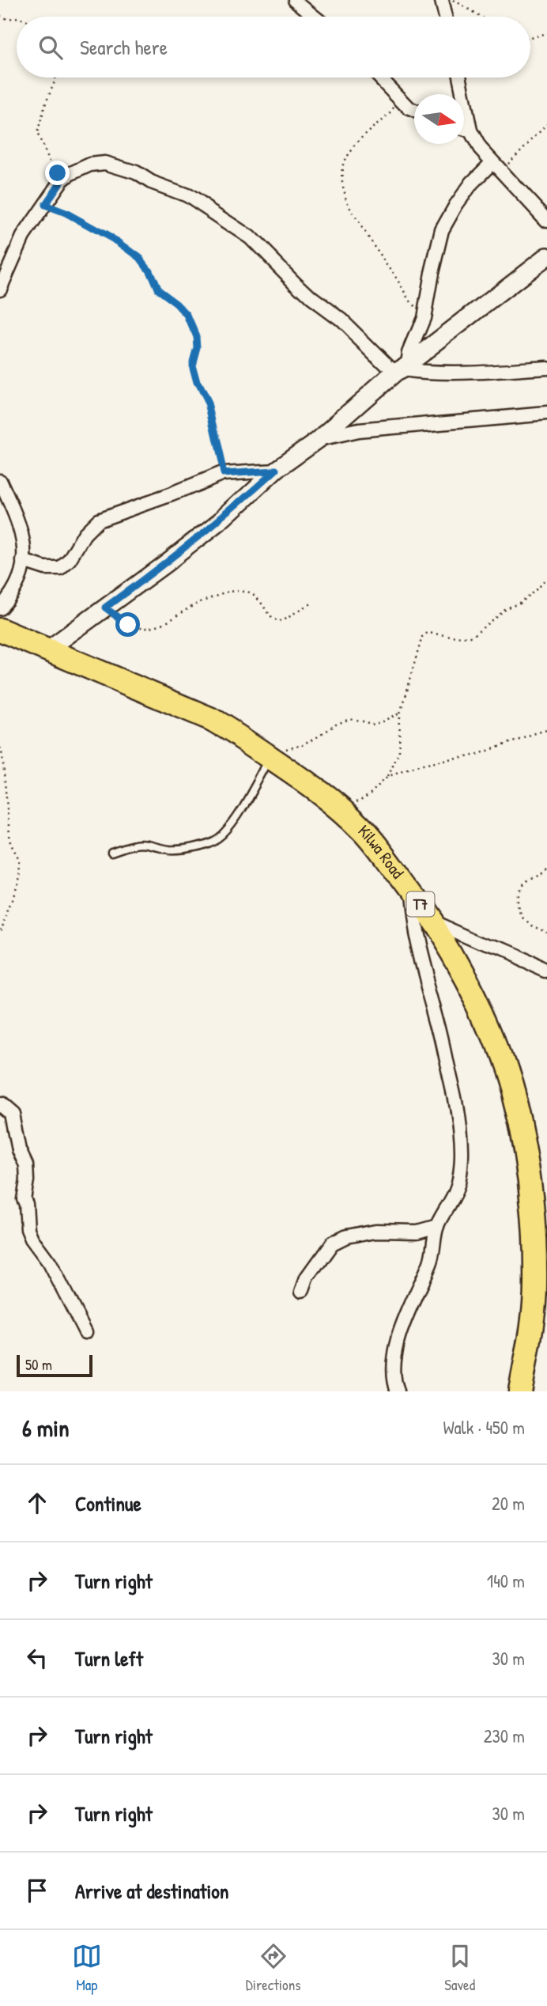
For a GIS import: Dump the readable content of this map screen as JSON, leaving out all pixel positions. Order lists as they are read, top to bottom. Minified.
{"streets":{"highway":["Kilwa Road","T7"]},"scale_bar":"50 m","north":"right","page":{"search":"Search here","scale":"50 m","heading":["6 min","Walk · 450 m"],"list":[["Continue","20 m"],["Turn right","140 m"],["Turn left","30 m"],["Turn right","230 m"],["Turn right","30 m"],"Arrive at destination"],"nav":["Map","Directions","Saved"]}}
